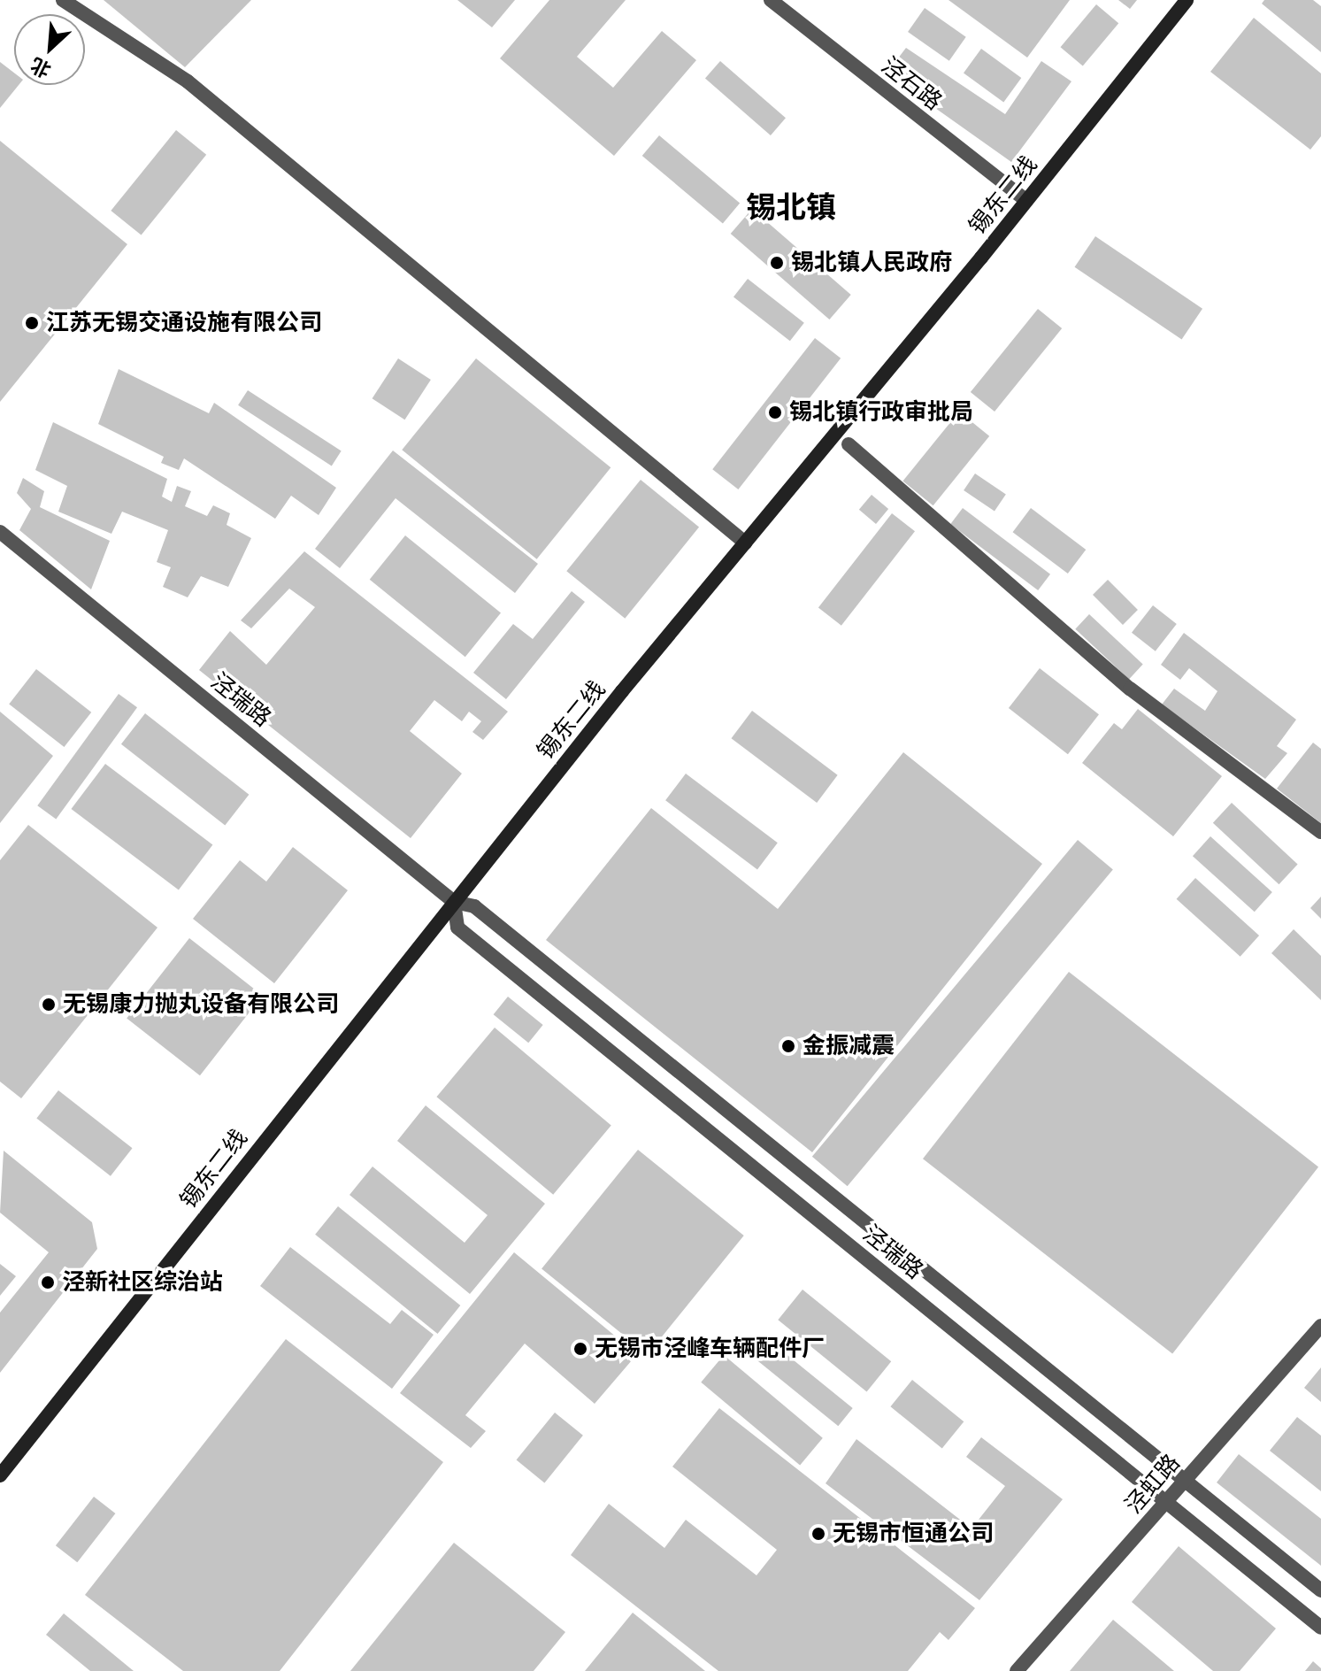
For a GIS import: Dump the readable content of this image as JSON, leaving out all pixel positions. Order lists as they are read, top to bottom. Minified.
{"streets":{"main road":["锡东二线"],"street":["泾石路","泾瑞路","泾虹路"]},"crossings":[["泾石路","锡东二线"],["锡东二线","泾瑞路"],["泾瑞路","泾虹路"]],"districts":["锡北镇"],"places":["锡北镇人民政府","江苏无锡交通设施有限公司","锡北镇行政审批局","无锡康力抛丸设备有限公司","金振减震","泾新社区综治站","无锡市泾峰车辆配件厂","无锡市恒通公司"],"north":"bottom left"}
